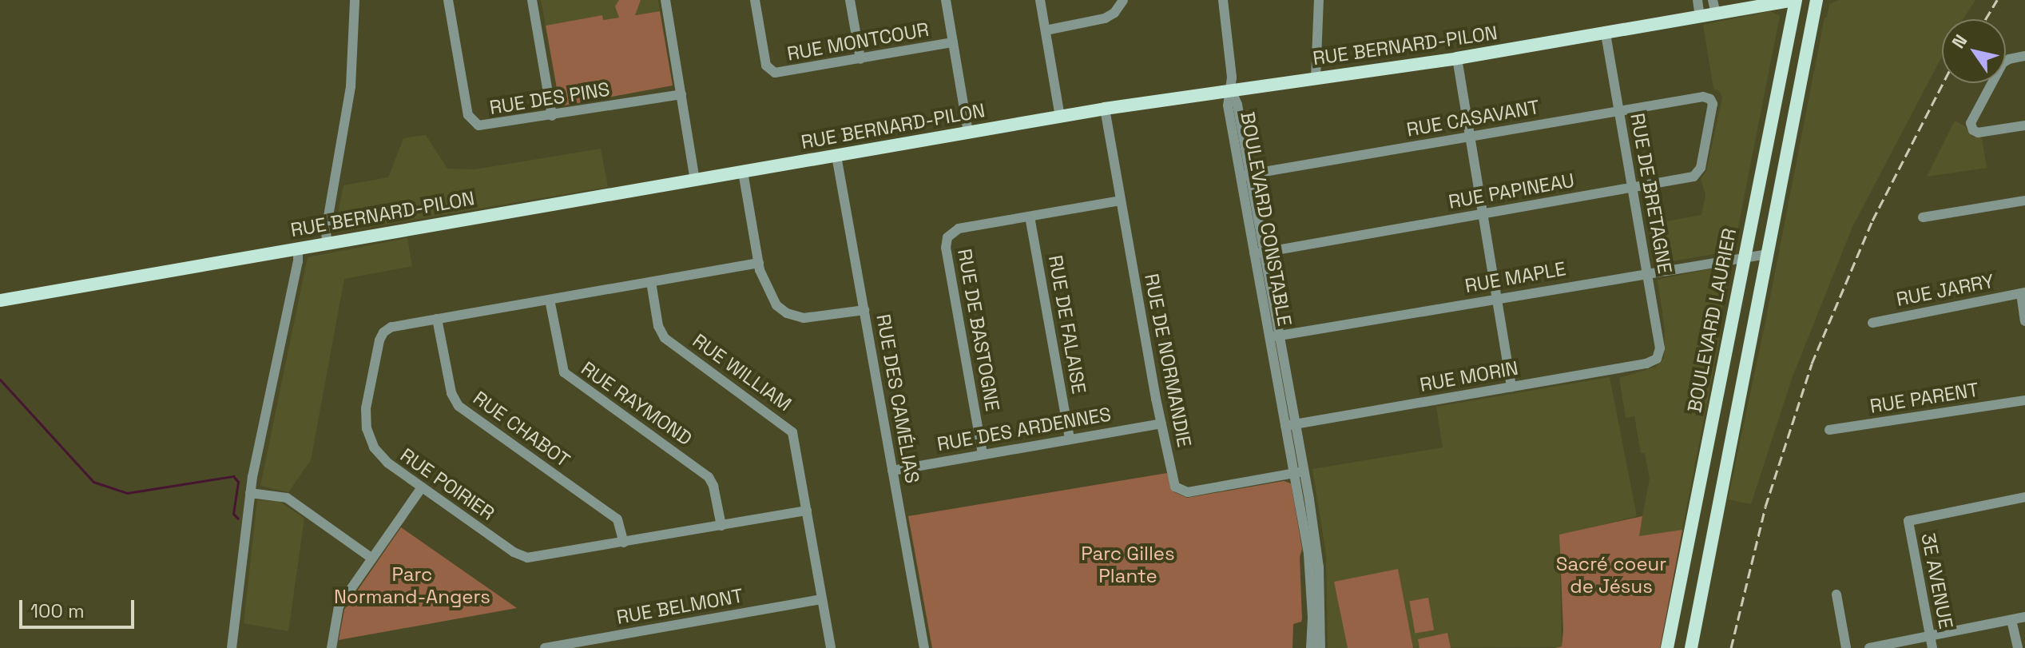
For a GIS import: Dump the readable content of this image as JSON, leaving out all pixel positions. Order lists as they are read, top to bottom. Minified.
{"streets":{"main road":["RUE BERNARD-PILON","BOULEVARD LAURIER"],"street":["RUE MONTCOUR","RUE DES PINS","RUE CASAVANT","RUE PAPINEAU","RUE DE BRETAGNE","BOULEVARD CONSTABLE","RUE MAPLE","RUE JARRY","RUE DE FALAISE","RUE DE BASTOGNE","RUE DE NORMANDIE","RUE WILLIAM","RUE MORIN","RUE PARENT","RUE DES CAMÉLIAS","RUE RAYMOND","RUE CHABOT","RUE DES ARDENNES","RUE POIRIER","3E AVENUE","RUE BELMONT"]},"crossings":[["RUE BERNARD-PILON","RUE DE BRETAGNE"],["RUE BERNARD-PILON","BOULEVARD CONSTABLE"],["RUE BERNARD-PILON","BOULEVARD LAURIER"],["RUE BERNARD-PILON","RUE DE NORMANDIE"],["RUE BERNARD-PILON","RUE DES CAMÉLIAS"],["RUE CASAVANT","RUE PAPINEAU"],["RUE CASAVANT","RUE DE BRETAGNE"],["RUE CASAVANT","BOULEVARD CONSTABLE"],["RUE PAPINEAU","RUE DE BRETAGNE"],["RUE PAPINEAU","BOULEVARD CONSTABLE"],["RUE DE BRETAGNE","RUE MAPLE"],["RUE DE BRETAGNE","RUE MORIN"],["BOULEVARD CONSTABLE","RUE MAPLE"],["BOULEVARD CONSTABLE","RUE DE NORMANDIE"],["BOULEVARD CONSTABLE","RUE MORIN"],["RUE MAPLE","BOULEVARD LAURIER"],["RUE DE FALAISE","RUE DE BASTOGNE"],["RUE DE FALAISE","RUE DES ARDENNES"],["RUE DE BASTOGNE","RUE DE NORMANDIE"],["RUE DE BASTOGNE","RUE DES ARDENNES"],["RUE DE NORMANDIE","RUE DES ARDENNES"],["RUE WILLIAM","RUE POIRIER"],["RUE WILLIAM","RUE BELMONT"],["RUE DES CAMÉLIAS","RUE DES ARDENNES"],["RUE RAYMOND","RUE POIRIER"],["RUE CHABOT","RUE POIRIER"]],"parks":["Parc Gilles Plante","Sacré coeur de Jésus","Parc Normand-Angers"],"scale_bar":"100 m","north":"top left"}
